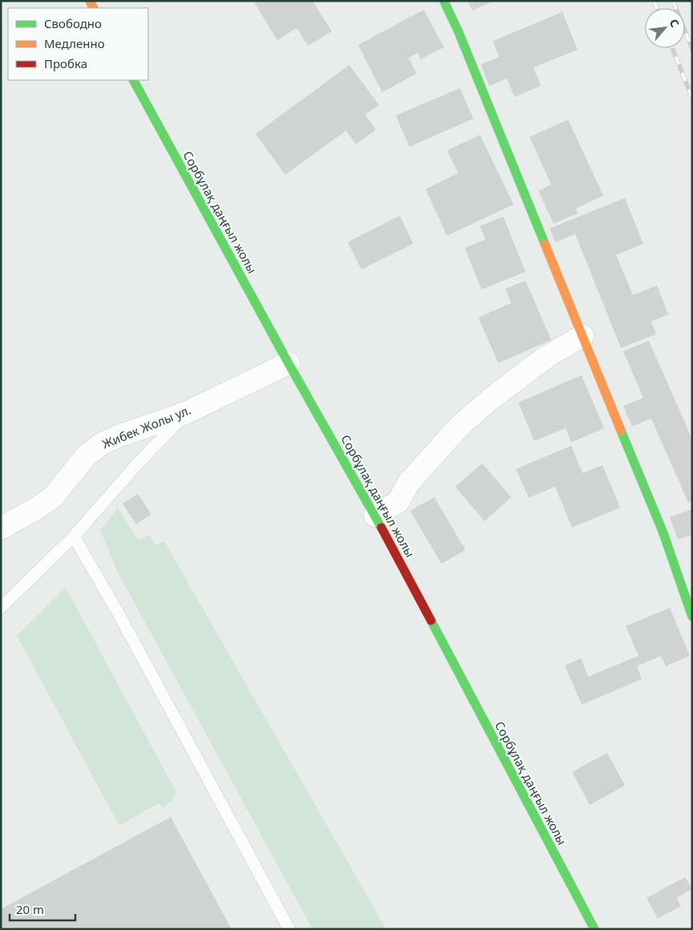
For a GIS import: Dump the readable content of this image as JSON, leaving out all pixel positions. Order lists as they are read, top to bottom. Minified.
{"streets":{"main road":["Сорбұлақ даңғыл жолы"],"street":["Жибек Жолы ул."]},"crossings":[["Сорбұлақ даңғыл жолы","Жибек Жолы ул."]],"legend":["Свободно","Медленно","Пробка"],"scale_bar":"20 m","north":"top right"}
